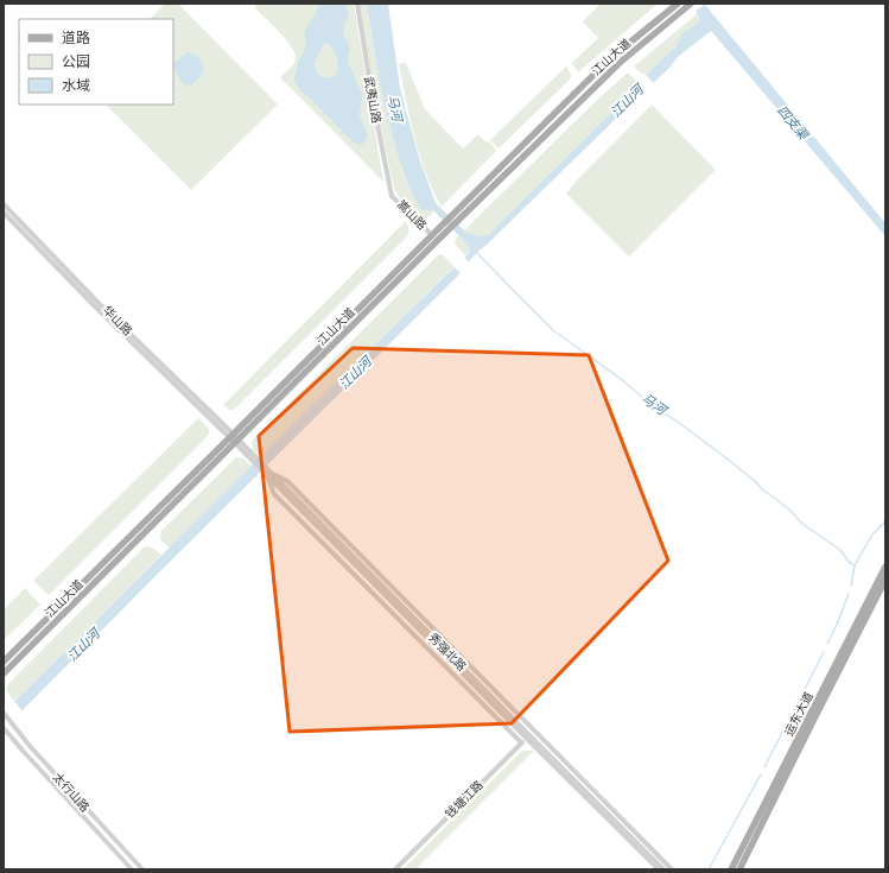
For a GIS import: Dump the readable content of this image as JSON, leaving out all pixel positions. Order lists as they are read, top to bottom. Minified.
{"streets":{"main road":["江山大道","运东大道"],"street":["武夷山路","嵩山路","华山路","秀强北路","太行山路","钱塘江路"]},"crossings":[["江山大道","嵩山路"],["江山大道","华山路"],["江山大道","秀强北路"],["武夷山路","嵩山路"],["华山路","秀强北路"],["秀强北路","钱塘江路"]],"water":["江山河","马河","四支渠"],"legend":["道路","公园","水域"]}
